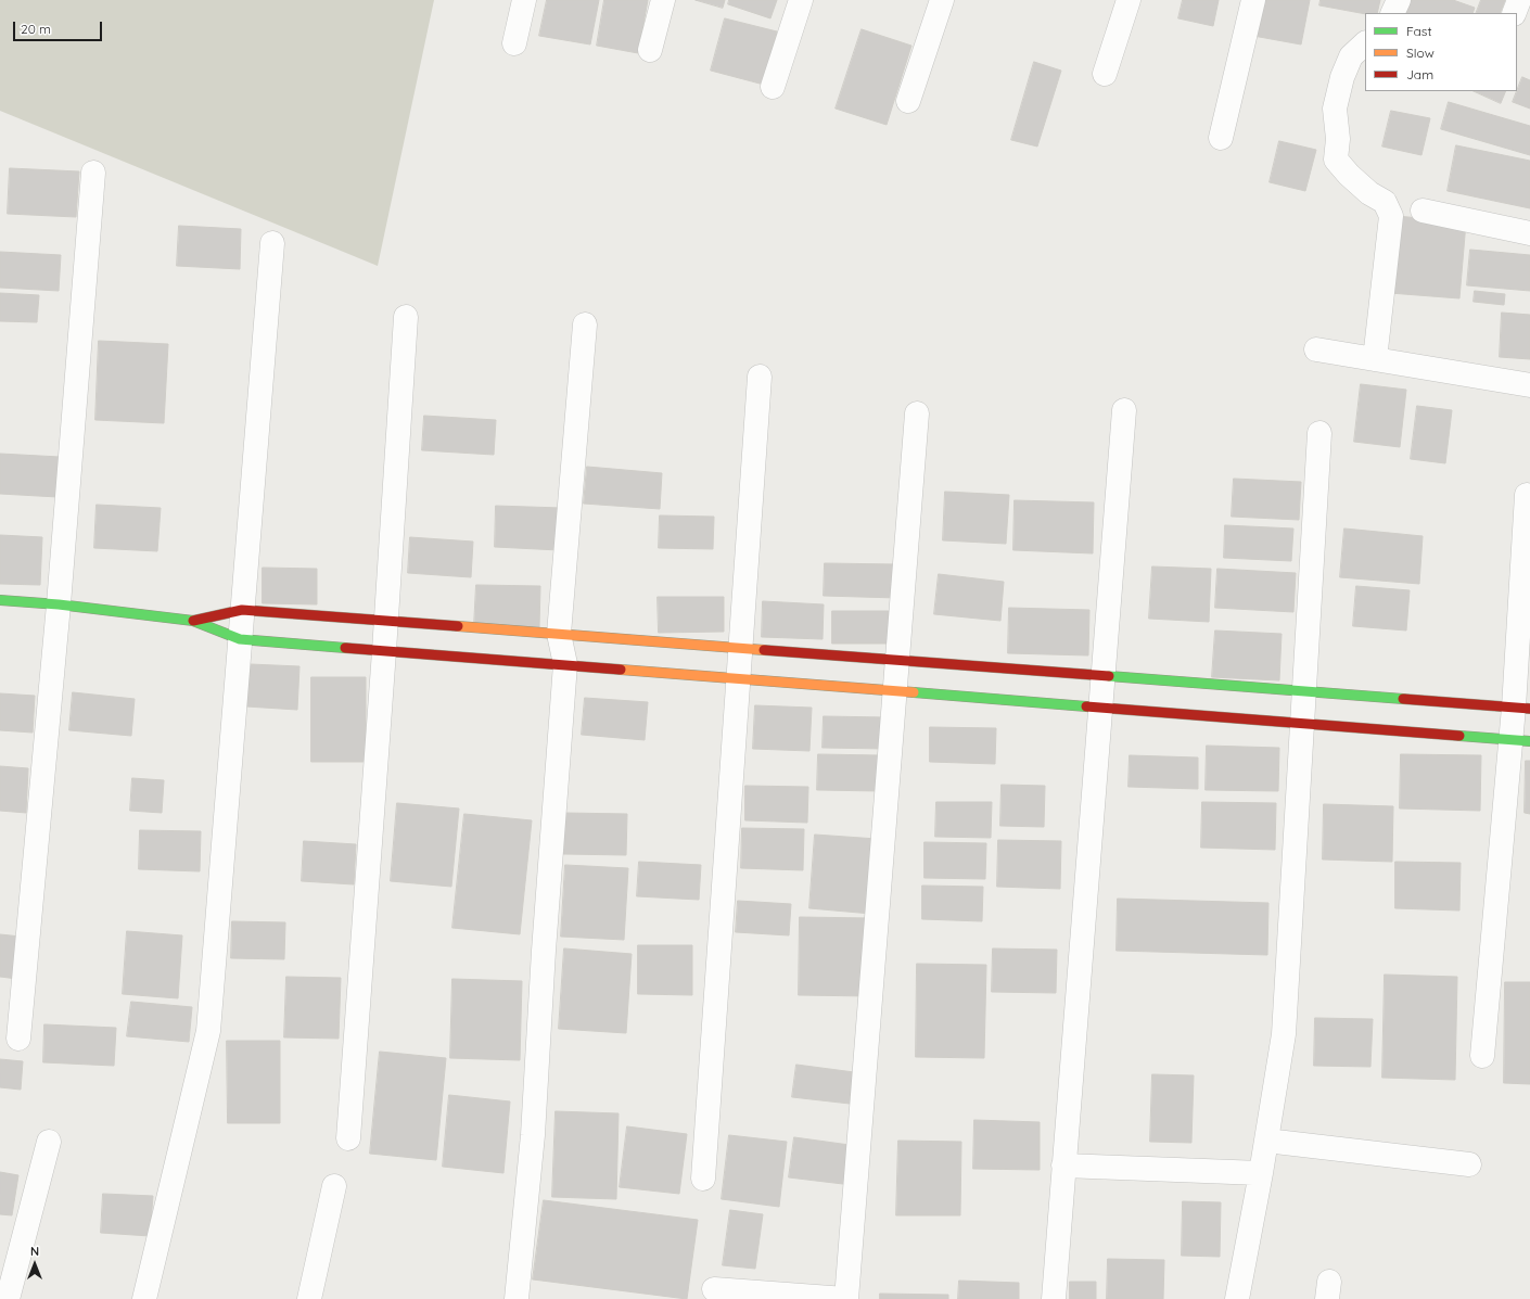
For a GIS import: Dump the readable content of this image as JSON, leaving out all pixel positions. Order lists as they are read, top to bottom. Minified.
{"legend":["Fast","Slow","Jam"],"scale_bar":"20 m","north":"top"}
